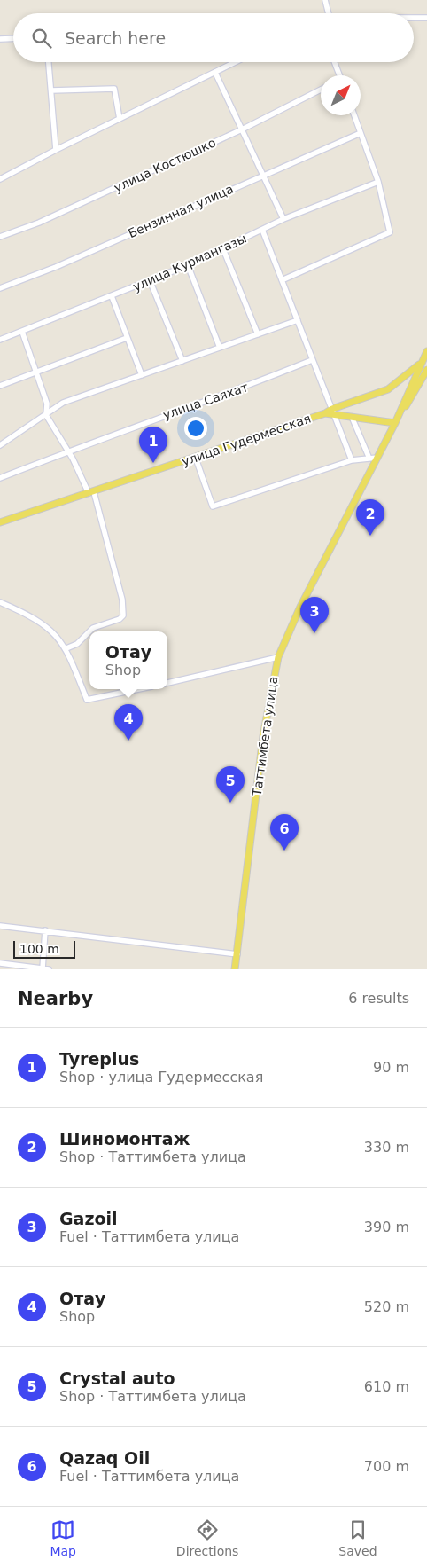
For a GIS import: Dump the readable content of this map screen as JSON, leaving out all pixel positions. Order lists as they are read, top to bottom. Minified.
{"streets":{"main road":["улица Гудермесская","Таттимбета улица"],"street":["улица Костюшко","Бензинная улица","улица Курмангазы","улица Саяхат"]},"crossings":[["улица Гудермесская","Таттимбета улица"]],"scale_bar":"100 m","north":"top right","page":{"search":"Search here","pins":["1","2","3","4","5","6"],"popup":["Отау","Shop"],"scale":"100 m","heading":["Nearby","6 results"],"list":[{"mark":"1","name":"Tyreplus","note":"Shop · улица Гудермесская","value":"90 m"},{"mark":"2","name":"Шиномонтаж","note":"Shop · Таттимбета улица","value":"330 m"},{"mark":"3","name":"Gazoil","note":"Fuel · Таттимбета улица","value":"390 m"},{"mark":"4","name":"Отау","note":"Shop","value":"520 m"},{"mark":"5","name":"Crystal auto","note":"Shop · Таттимбета улица","value":"610 m"},{"mark":"6","name":"Qazaq Oil","note":"Fuel · Таттимбета улица","value":"700 m"}],"nav":["Map","Directions","Saved"]}}
